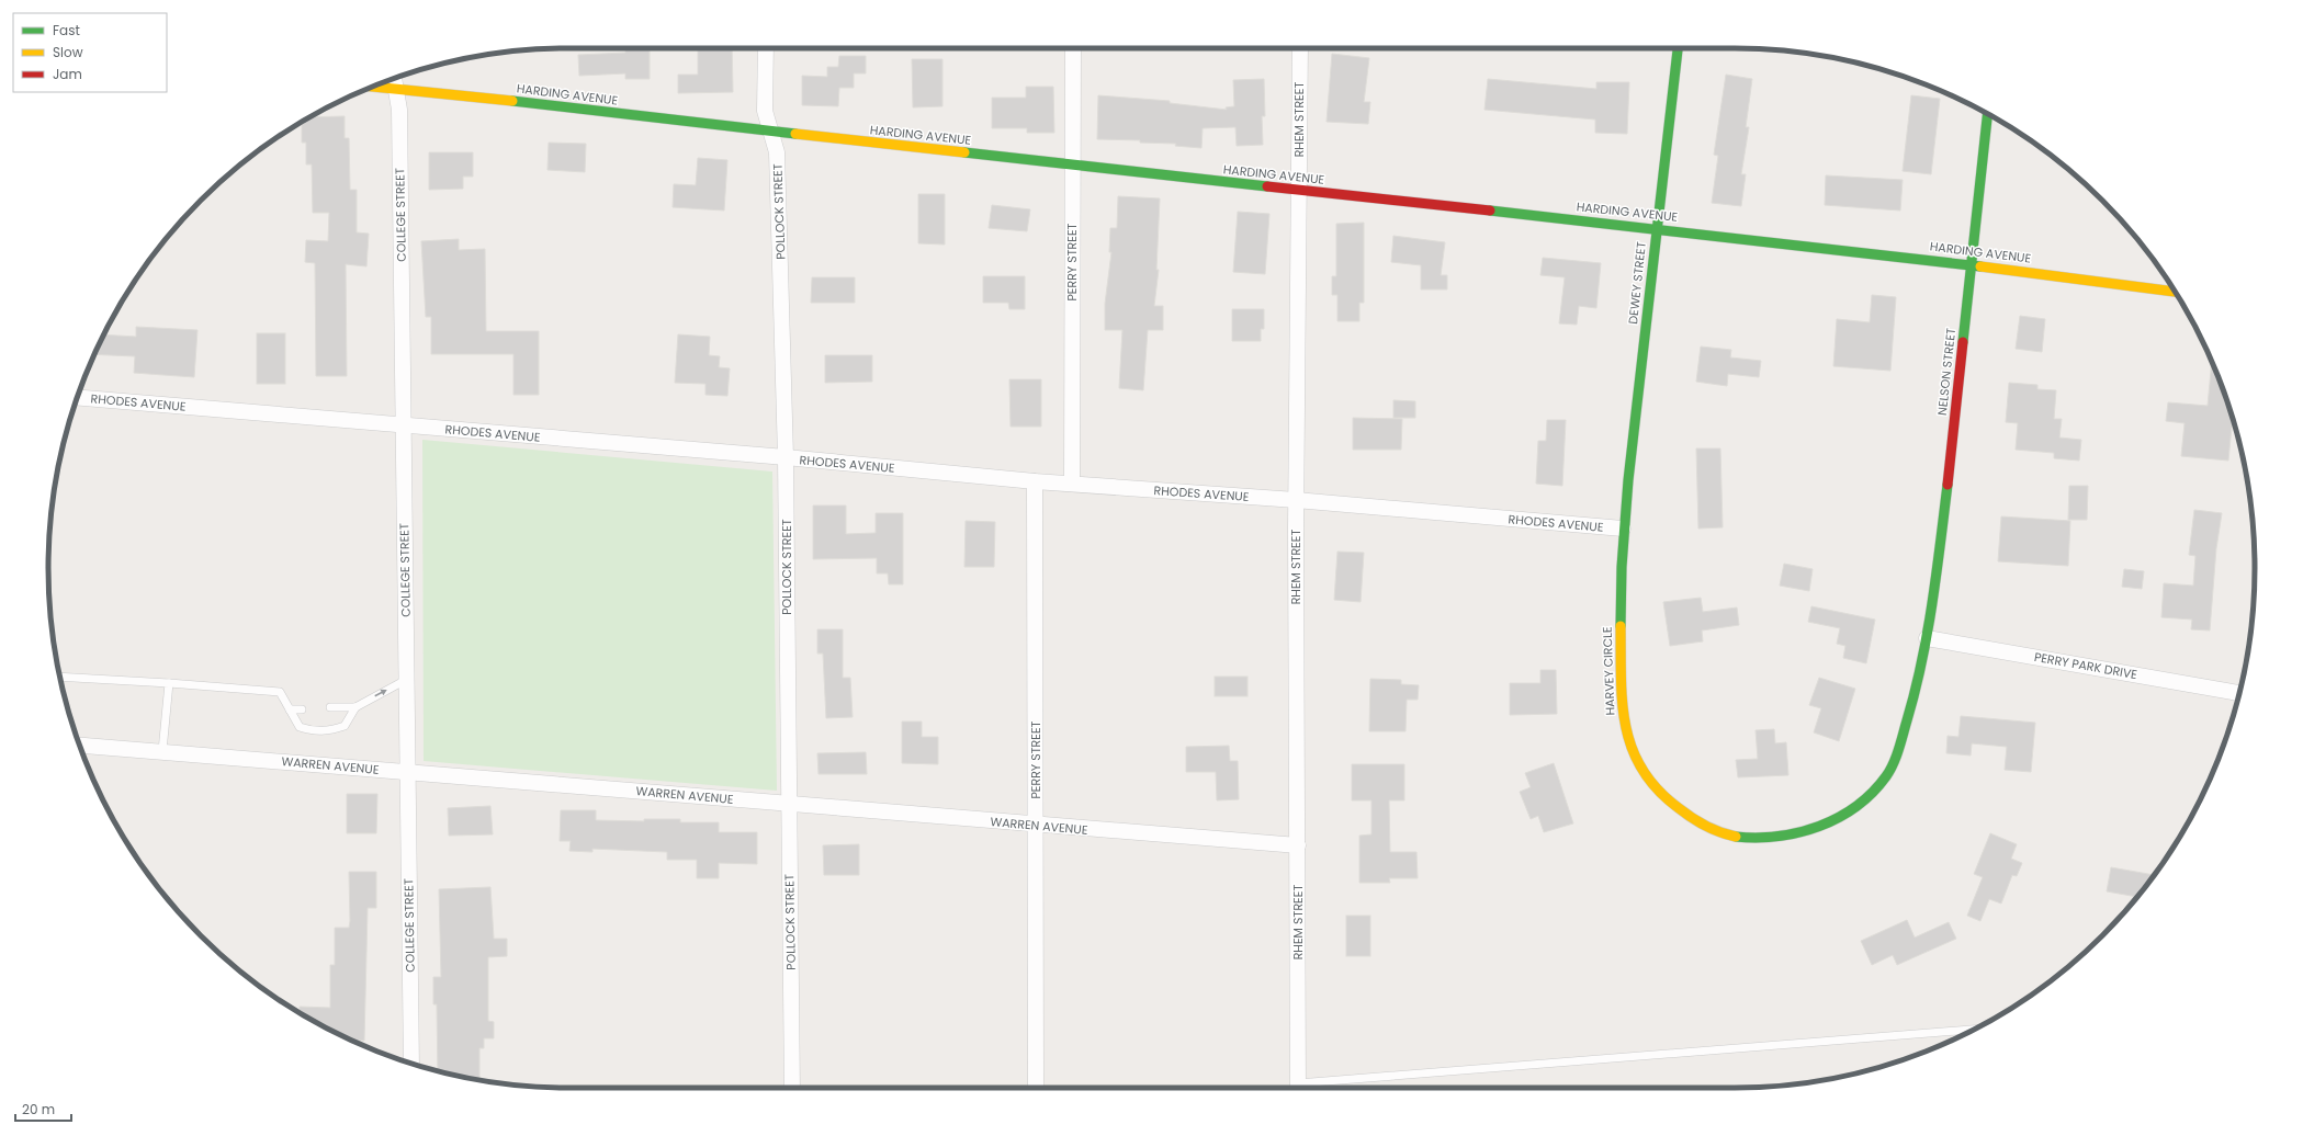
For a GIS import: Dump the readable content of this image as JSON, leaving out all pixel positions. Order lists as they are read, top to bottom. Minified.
{"streets":{"street":["HARDING AVENUE","RHEM STREET","POLLOCK STREET","COLLEGE STREET","PERRY STREET","DEWEY STREET","NELSON STREET","RHODES AVENUE","PERRY PARK DRIVE","HARVEY CIRCLE","WARREN AVENUE"]},"crossings":[["HARDING AVENUE","RHEM STREET"],["HARDING AVENUE","POLLOCK STREET"],["HARDING AVENUE","COLLEGE STREET"],["HARDING AVENUE","PERRY STREET"],["HARDING AVENUE","DEWEY STREET"],["HARDING AVENUE","NELSON STREET"],["RHEM STREET","RHODES AVENUE"],["RHEM STREET","WARREN AVENUE"],["POLLOCK STREET","RHODES AVENUE"],["POLLOCK STREET","WARREN AVENUE"],["COLLEGE STREET","RHODES AVENUE"],["COLLEGE STREET","WARREN AVENUE"],["PERRY STREET","RHODES AVENUE"],["PERRY STREET","WARREN AVENUE"],["DEWEY STREET","RHODES AVENUE"],["DEWEY STREET","HARVEY CIRCLE"],["NELSON STREET","PERRY PARK DRIVE"],["NELSON STREET","HARVEY CIRCLE"],["RHODES AVENUE","HARVEY CIRCLE"],["PERRY PARK DRIVE","HARVEY CIRCLE"]],"legend":["Fast","Slow","Jam"],"scale_bar":"20 m"}
